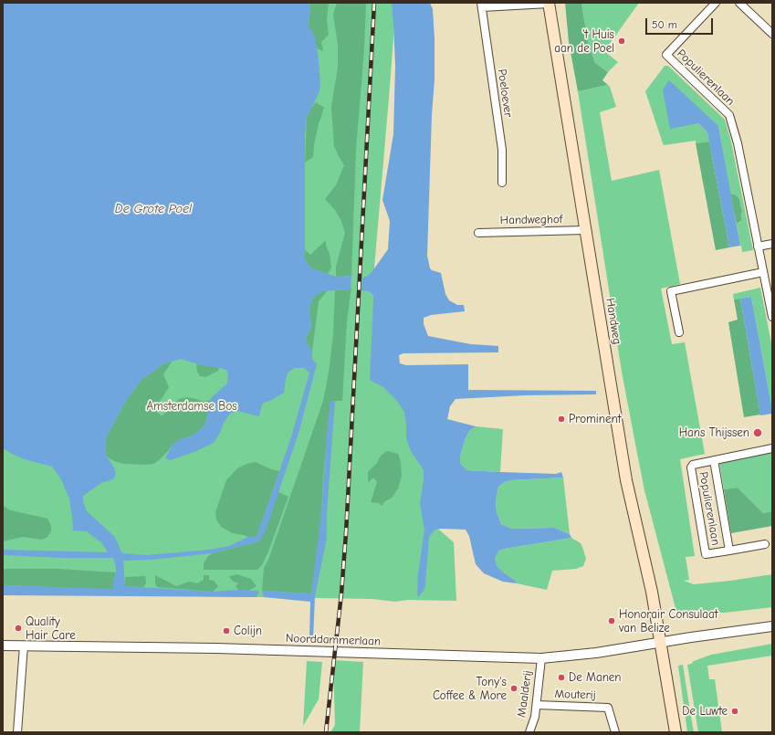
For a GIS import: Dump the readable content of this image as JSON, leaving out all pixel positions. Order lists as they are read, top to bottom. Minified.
{"streets":{"main road":["Handweg"],"street":["Populierenlaan","Poeloever","Handweghof","Noorddammerlaan","Maalderij","Mouterij"]},"crossings":[["Poeloever","Handweg"],["Handweghof","Handweg"],["Handweg","Noorddammerlaan"],["Noorddammerlaan","Maalderij"],["Maalderij","Mouterij"]],"water":["De Grote Poel"],"parks":["Amsterdamse Bos"],"places":["'t Huis aan de Poel","Prominent","Hans Thijssen","Honorair Consulaat van Belize","Quality Hair Care","Colijn","De Manen","Tony's Coffee & More","De Luwte"],"scale_bar":"50 m"}
